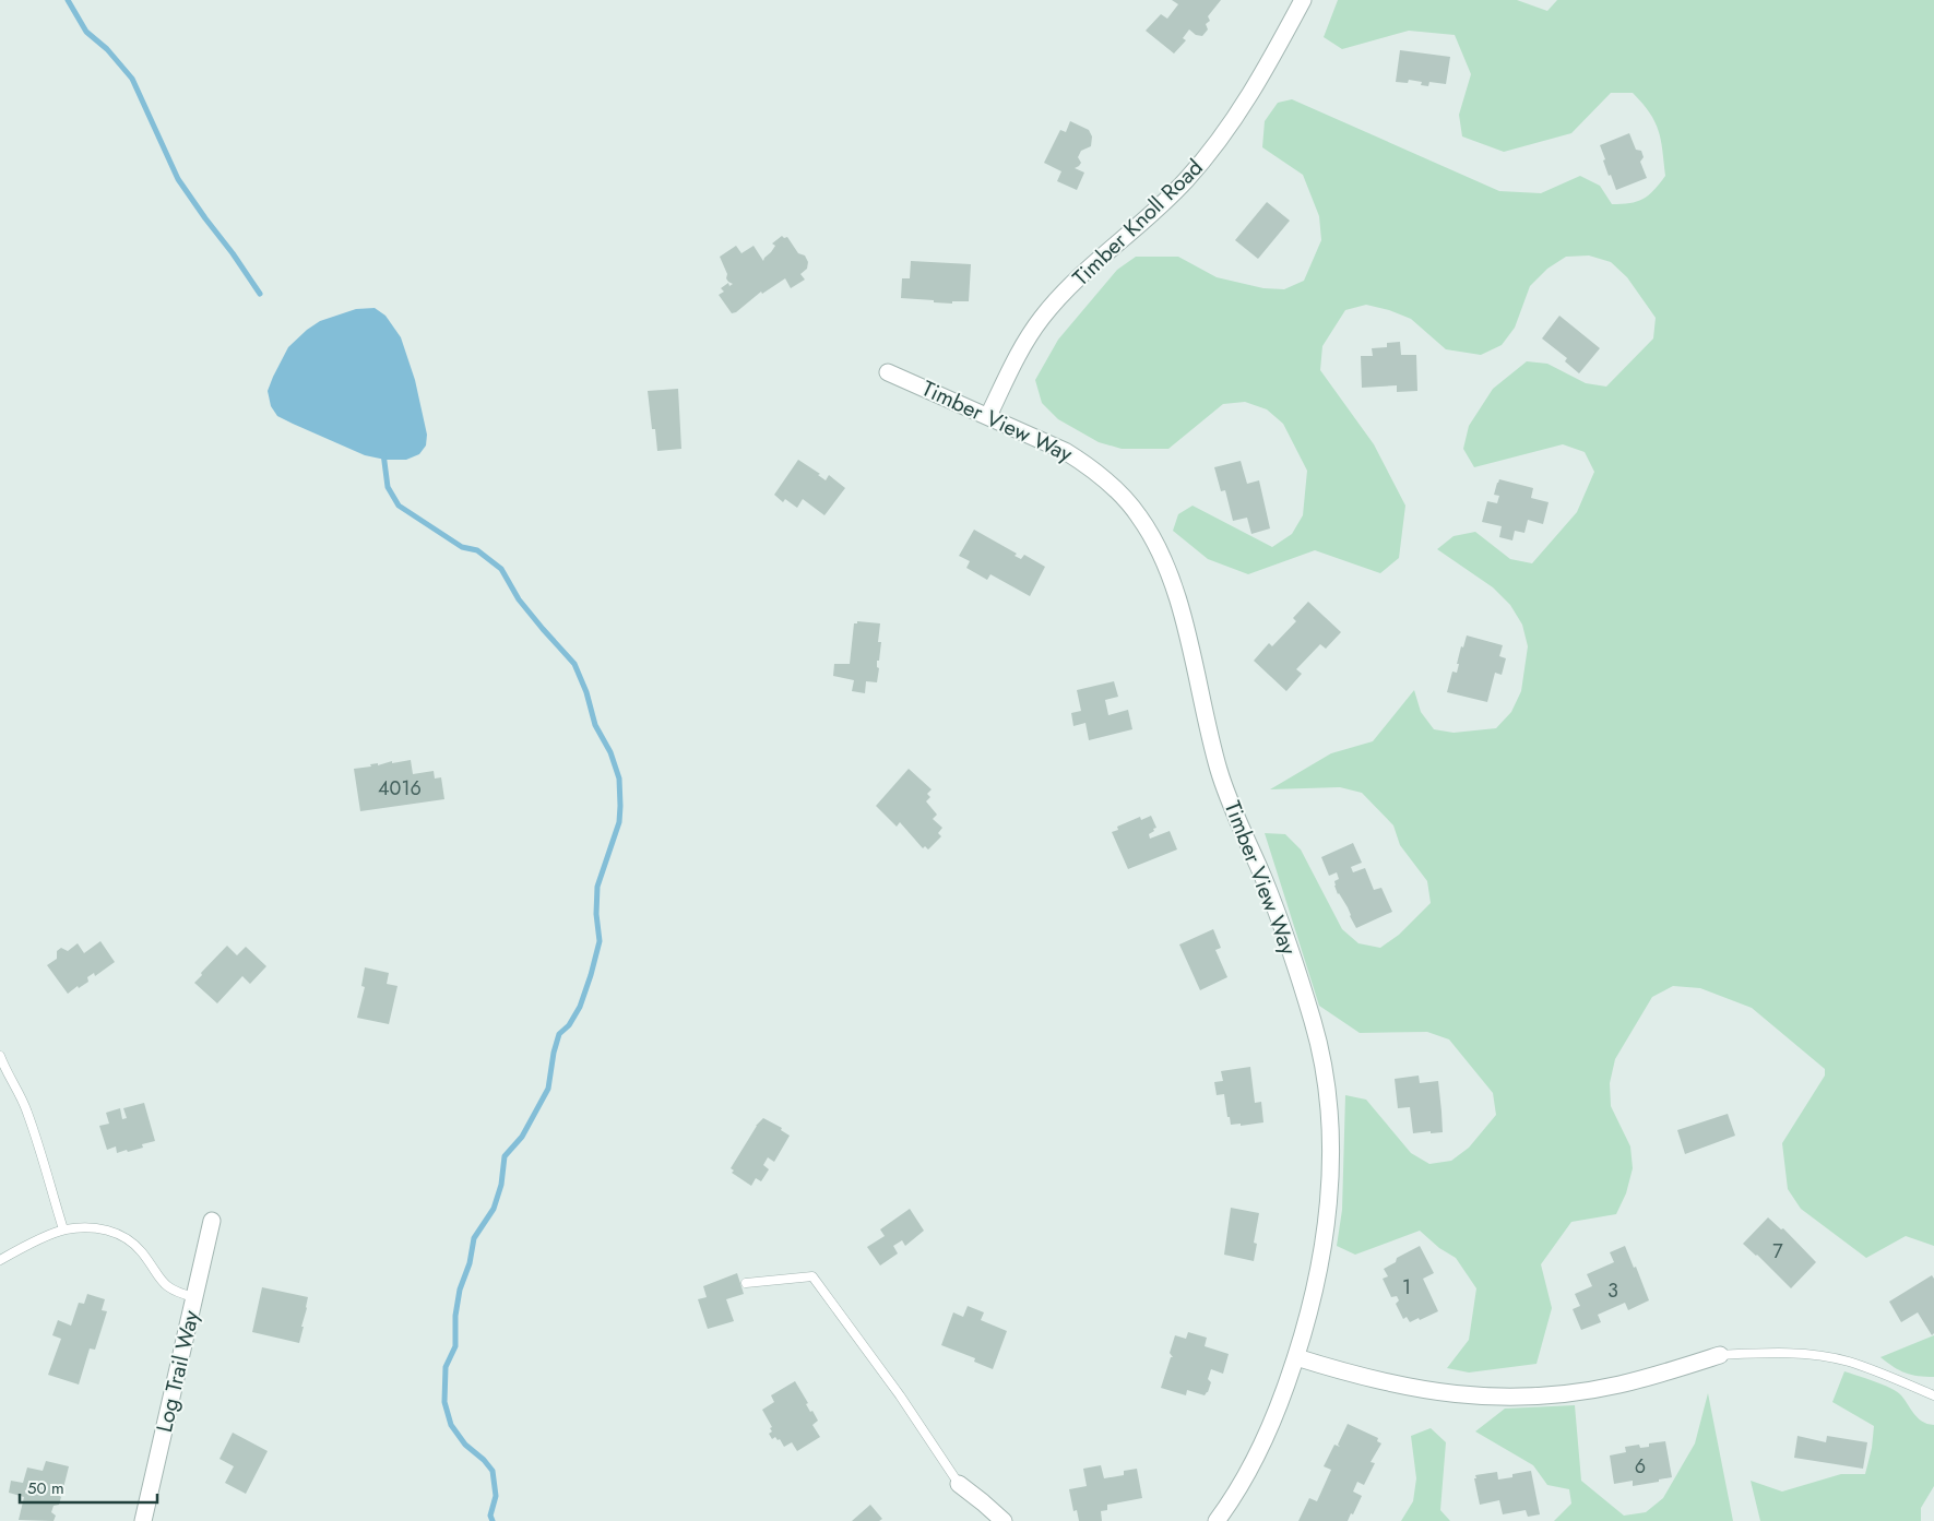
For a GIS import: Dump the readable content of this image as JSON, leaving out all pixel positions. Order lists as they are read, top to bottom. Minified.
{"streets":{"street":["Timber Knoll Road","Timber View Way","Log Trail Way"]},"crossings":[["Timber Knoll Road","Timber View Way"]],"house_numbers":["4016","7","1","3","6"],"scale_bar":"50 m"}
